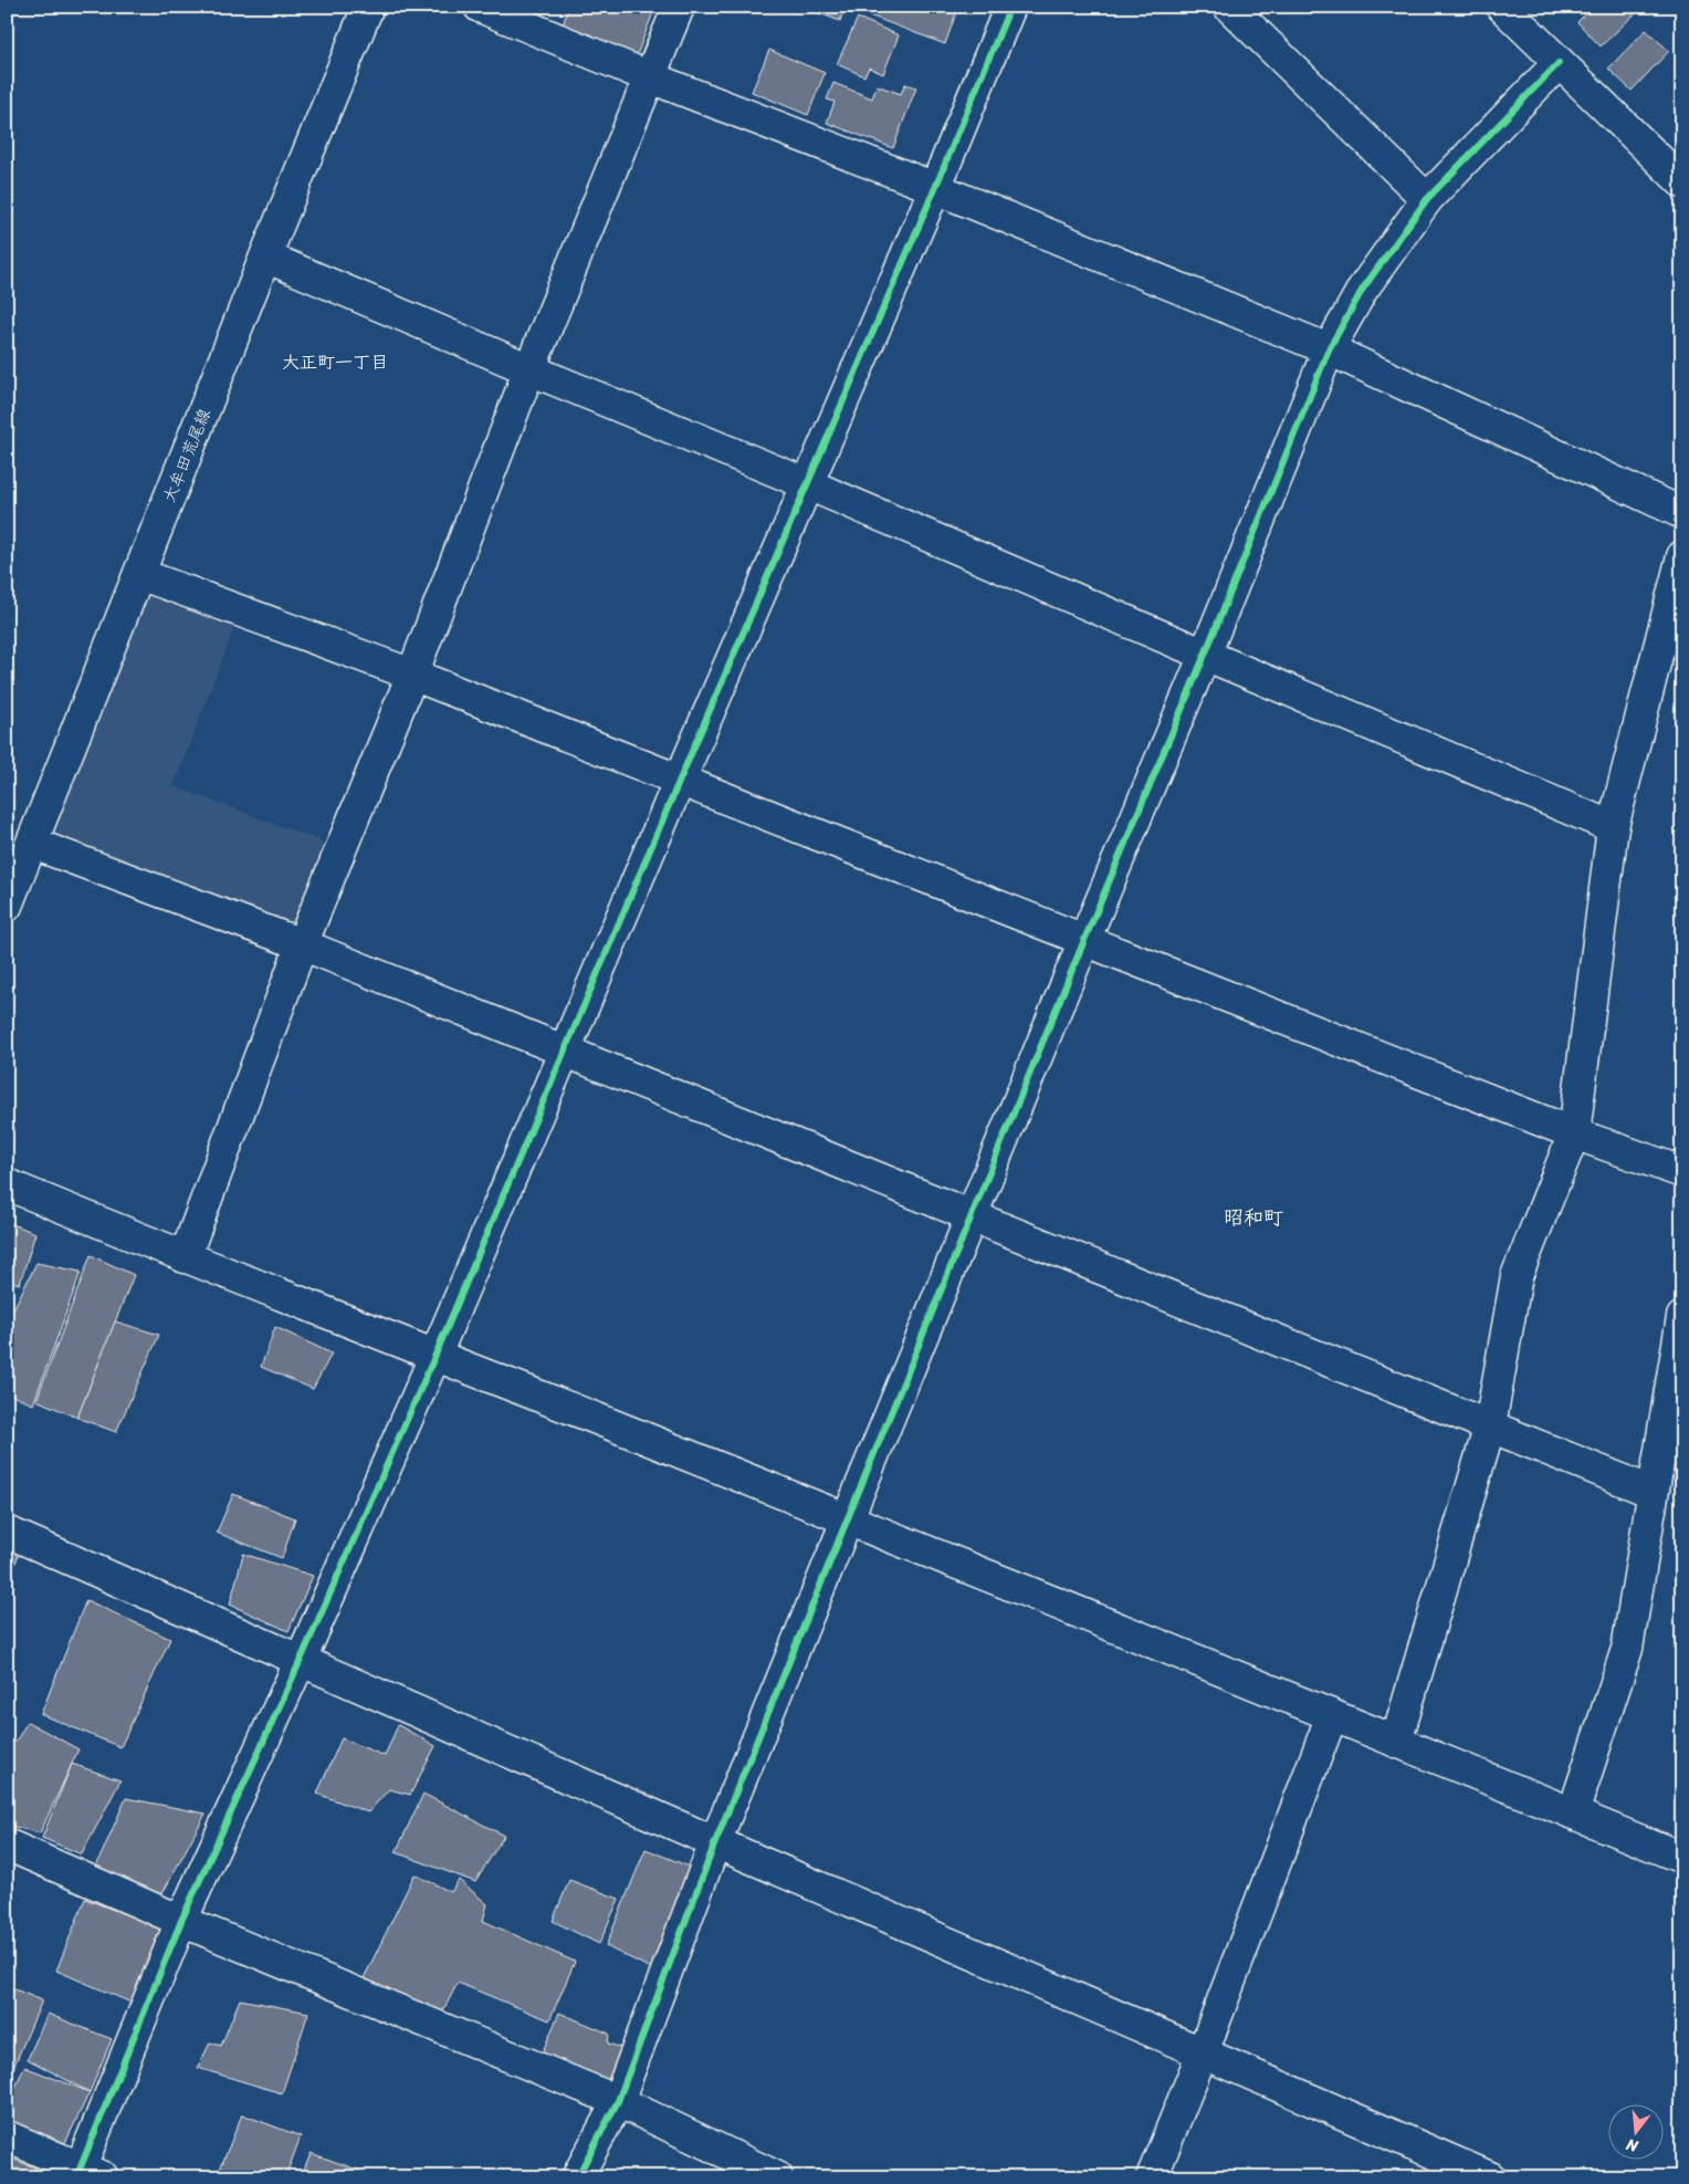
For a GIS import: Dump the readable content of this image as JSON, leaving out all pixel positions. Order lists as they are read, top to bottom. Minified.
{"streets":{"street":["大牟田荒尾線"]},"districts":["大正町一丁目","昭和町"],"north":"bottom"}
